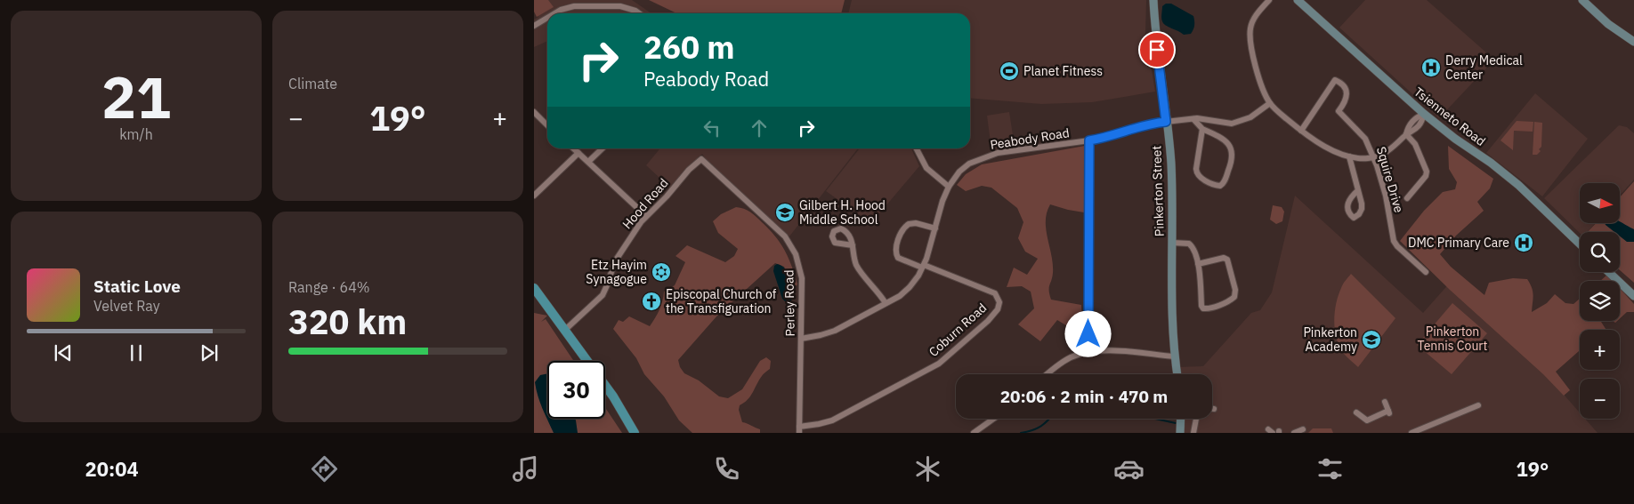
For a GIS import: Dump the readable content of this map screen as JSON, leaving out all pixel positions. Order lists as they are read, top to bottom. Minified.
{"streets":{"street":["Tsienneto Road","Peabody Road","Squire Drive","Pinkerton Street","Hood Road","Perley Road","Coburn Road"]},"crossings":[["Peabody Road","Pinkerton Street"],["Peabody Road","Perley Road"],["Peabody Road","Coburn Road"],["Hood Road","Perley Road"],["Perley Road","Coburn Road"]],"parks":["Pinkerton Tennis Court"],"places":{"hospital":["Derry Medical Center","DMC Primary Care"],"sports":["Planet Fitness"],"school or university":["Gilbert H. Hood Middle School","Pinkerton Academy"],"synagogue":["Etz Hayim Synagogue"],"church":["Episcopal Church of the Transfiguration"]},"north":"right","page":{"tile":[["21","km/h"],"Climate",["Range · 64%","320 km"]],"turn":["260 m","Peabody Road"],"heat":["−","19°","+"],"map_buttons":["+","−"],"song":["Static Love","Velvet Ray"],"limit":"30","trip":"20:06 · 2 min · 470 m","tabs":["20:04","19°"]}}
